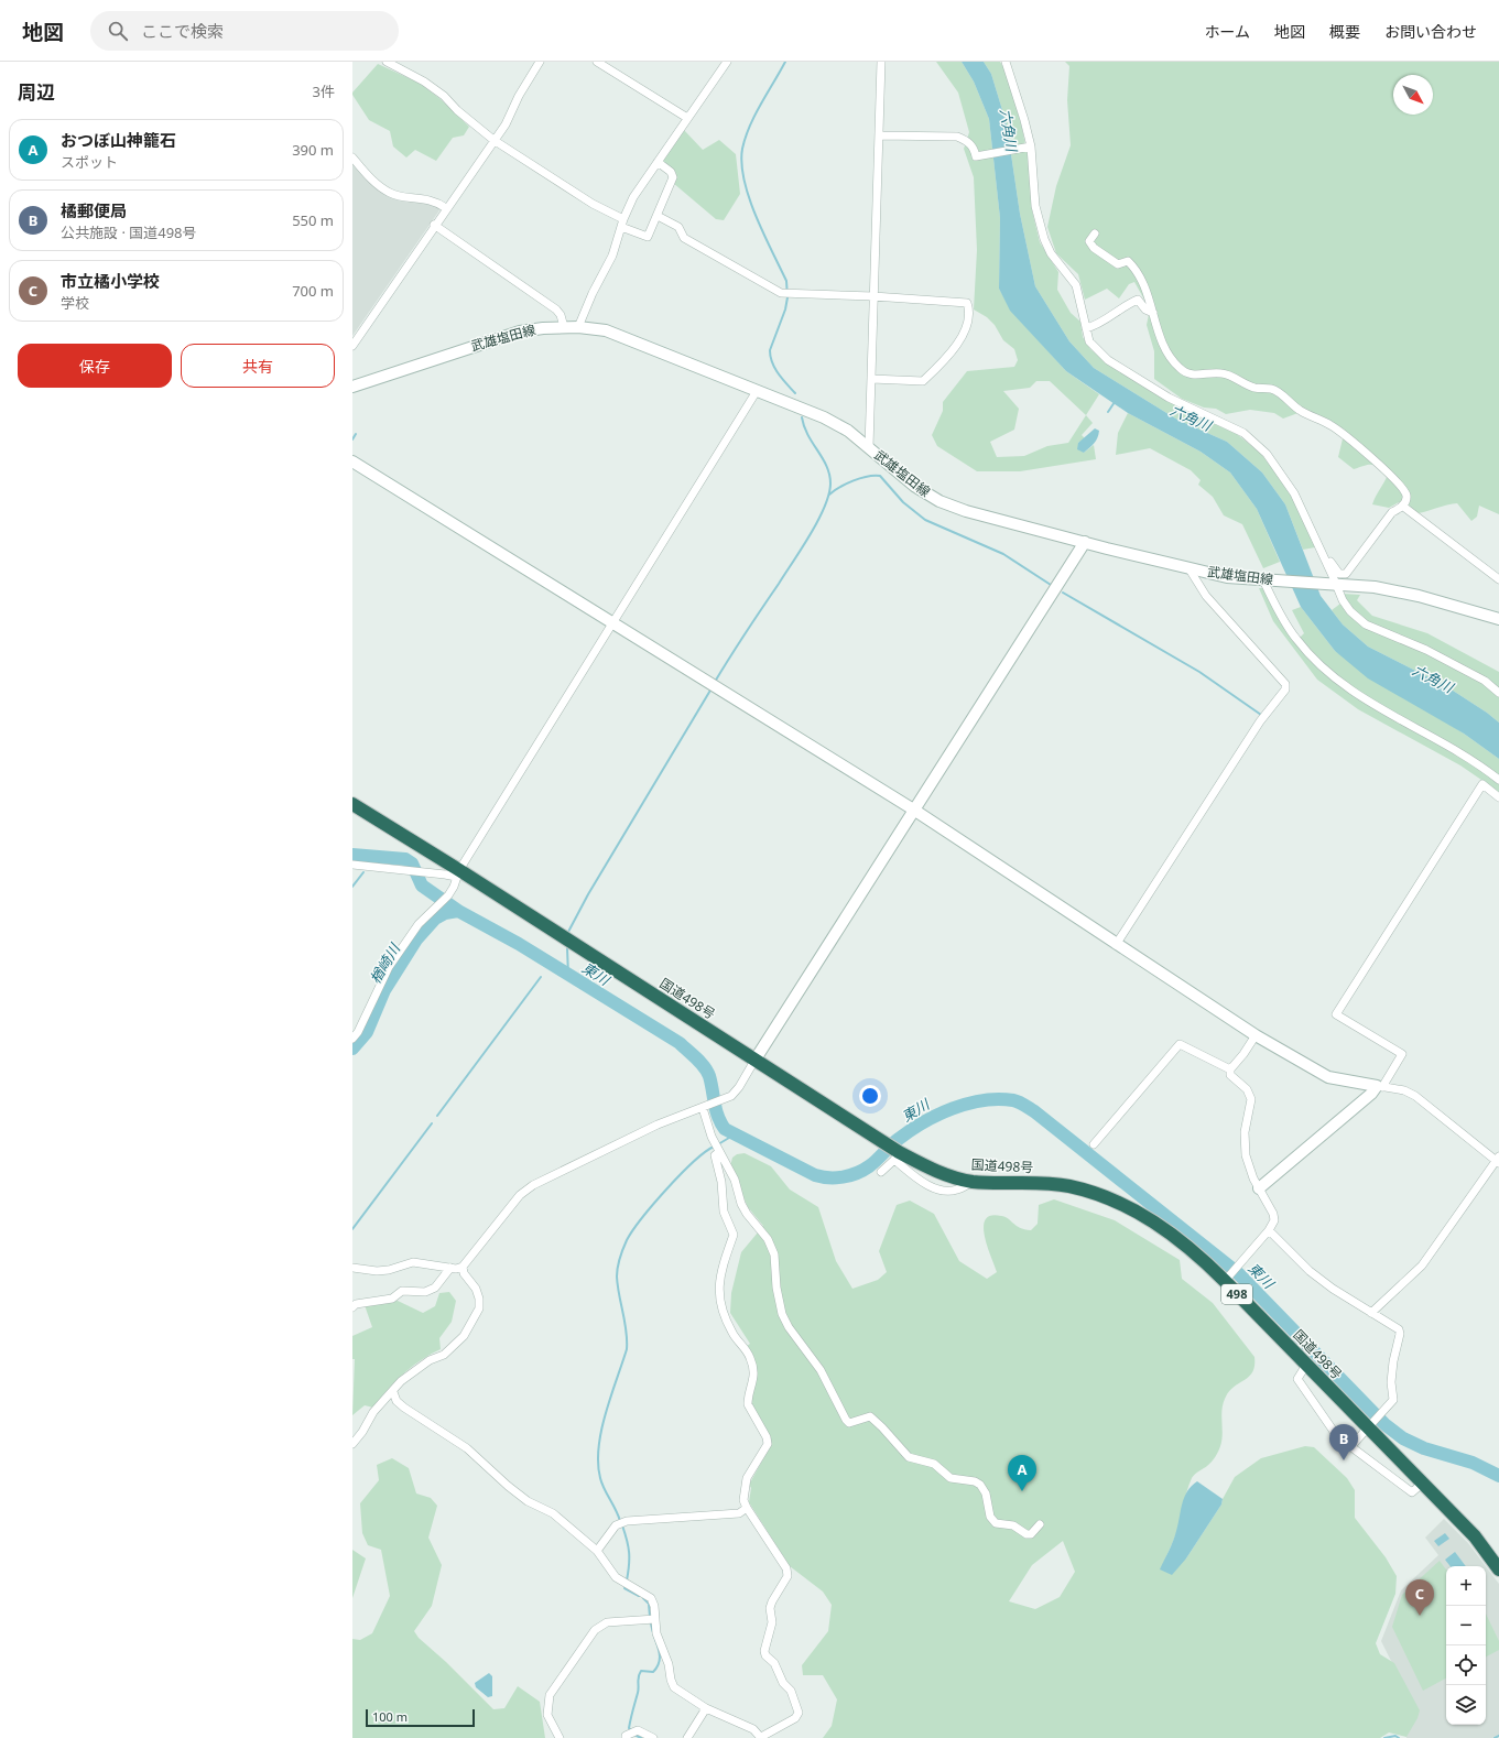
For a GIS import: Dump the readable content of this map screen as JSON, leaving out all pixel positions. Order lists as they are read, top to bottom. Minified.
{"streets":{"highway":["国道498号","498"],"street":["武雄塩田線"]},"water":["六角川","楢崎川","東川"],"scale_bar":"100 m","north":"bottom right","page":{"header":"地図","search":"ここで検索","nav":["ホーム","地図","概要","お問い合わせ"],"heading":["周辺","3件"],"list":[{"mark":"A","name":"おつぼ山神籠石","note":"スポット","value":"390 m"},{"mark":"B","name":"橘郵便局","note":"公共施設 · 国道498号","value":"550 m"},{"mark":"C","name":"市立橘小学校","note":"学校","value":"700 m"}],"buttons":["保存","共有"],"pins":["B","A","C"],"map_buttons":["+","−"],"scale":"100 m"}}
